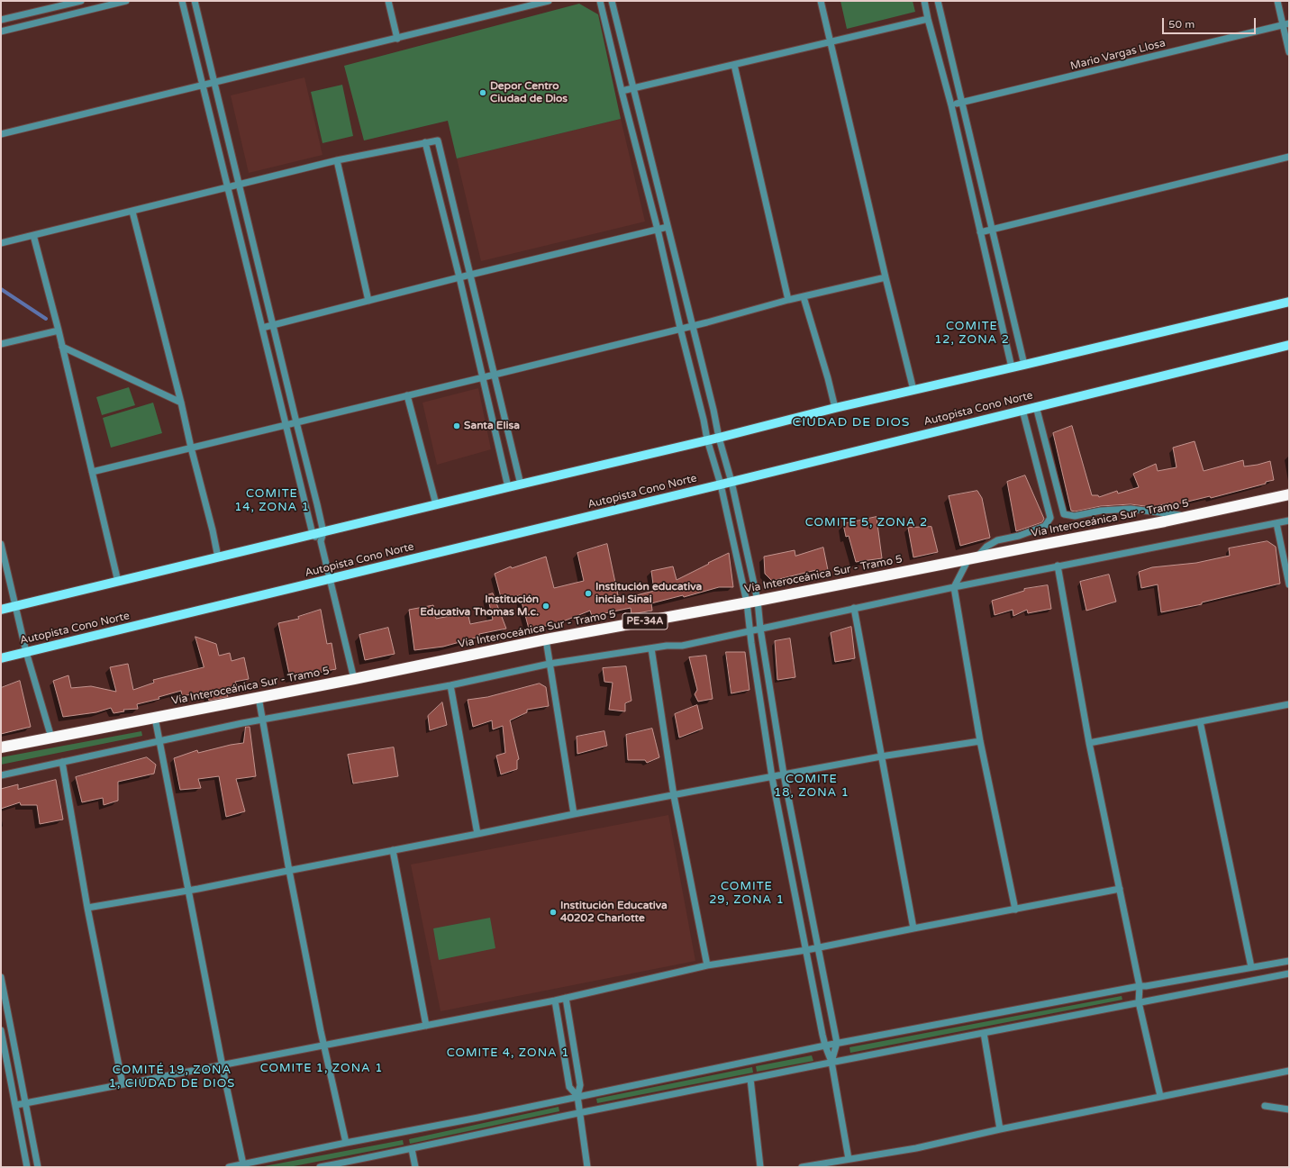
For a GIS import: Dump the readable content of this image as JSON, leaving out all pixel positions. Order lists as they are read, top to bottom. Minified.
{"streets":{"highway":["Vía Interoceánica Sur - Tramo 5","PE-34A"],"main road":["Autopista Cono Norte"],"street":["Mario Vargas Llosa"]},"districts":["COMITE 12, ZONA 2","CIUDAD DE DIOS","COMITE 14, ZONA 1","COMITE 5, ZONA 2","COMITE 18, ZONA 1","COMITE 29, ZONA 1","COMITE 4, ZONA 1","COMITE 1, ZONA 1","COMITÉ 19, ZONA 1, CIUDAD DE DIOS"],"places":["Depor Centro Ciudad de Dios","Santa Elisa","Institución educativa inicial Sinai","Institución Educativa Thomas M.c.","Institución Educativa 40202 Charlotte"],"scale_bar":"50 m"}
